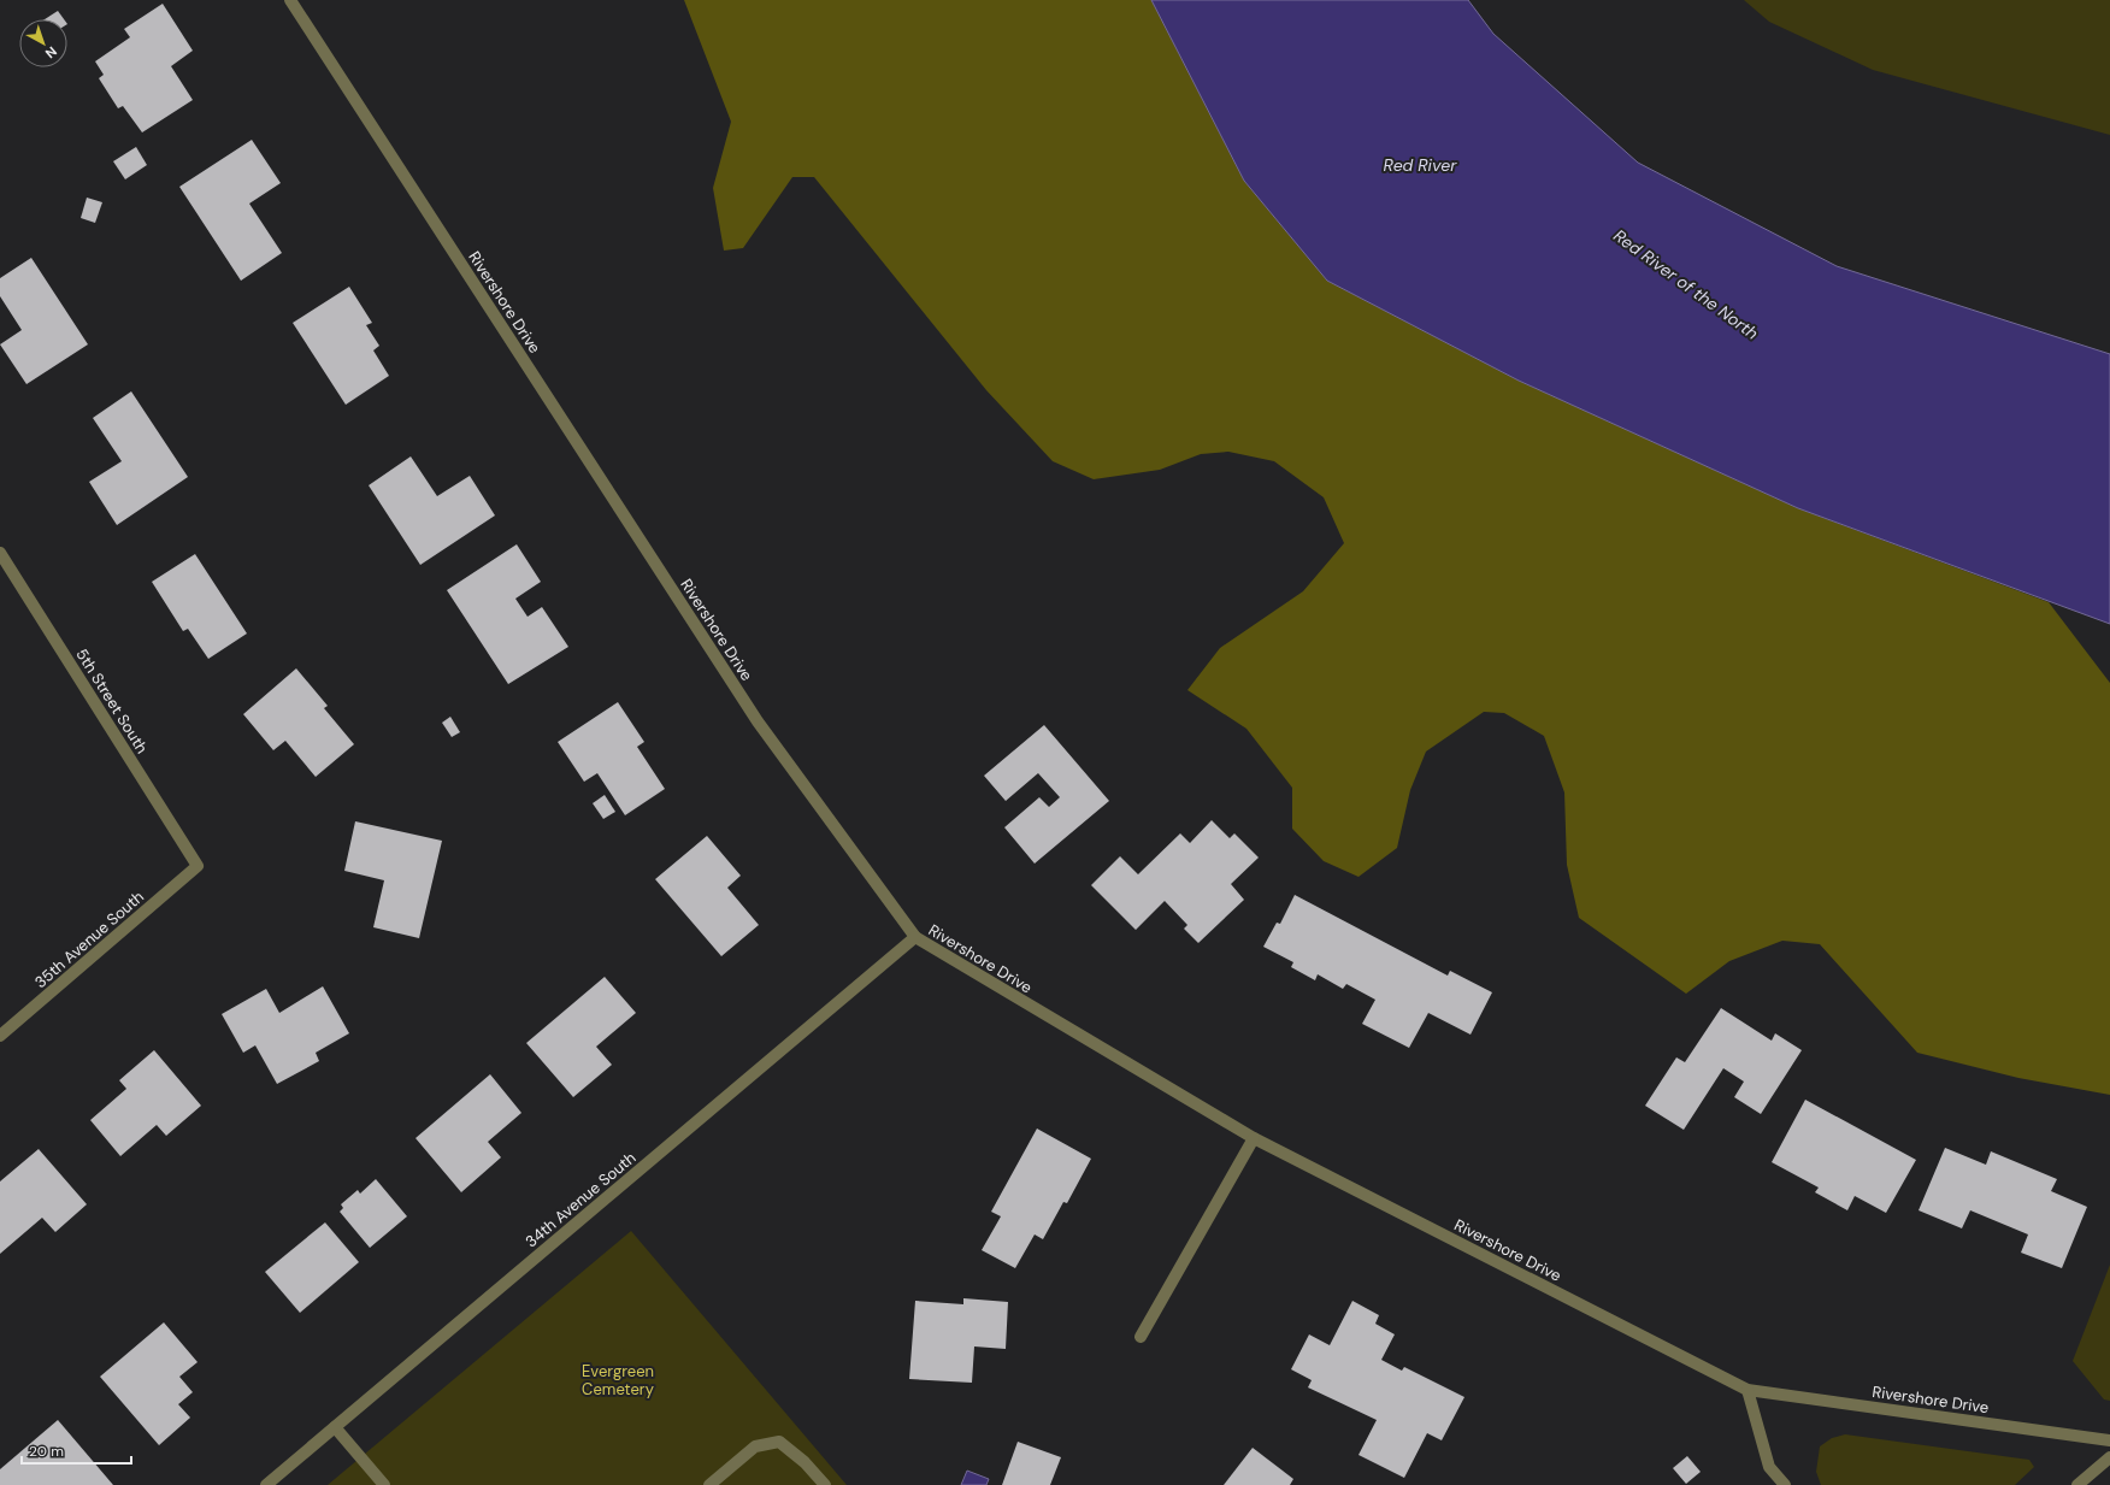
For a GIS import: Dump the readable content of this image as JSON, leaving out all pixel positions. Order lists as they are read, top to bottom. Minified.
{"streets":{"street":["Rivershore Drive","5th Street South","35th Avenue South","34th Avenue South"]},"crossings":[["Rivershore Drive","34th Avenue South"],["5th Street South","35th Avenue South"]],"water":["Red River","Red River of the North"],"parks":["Evergreen Cemetery"],"scale_bar":"20 m","north":"bottom right"}
